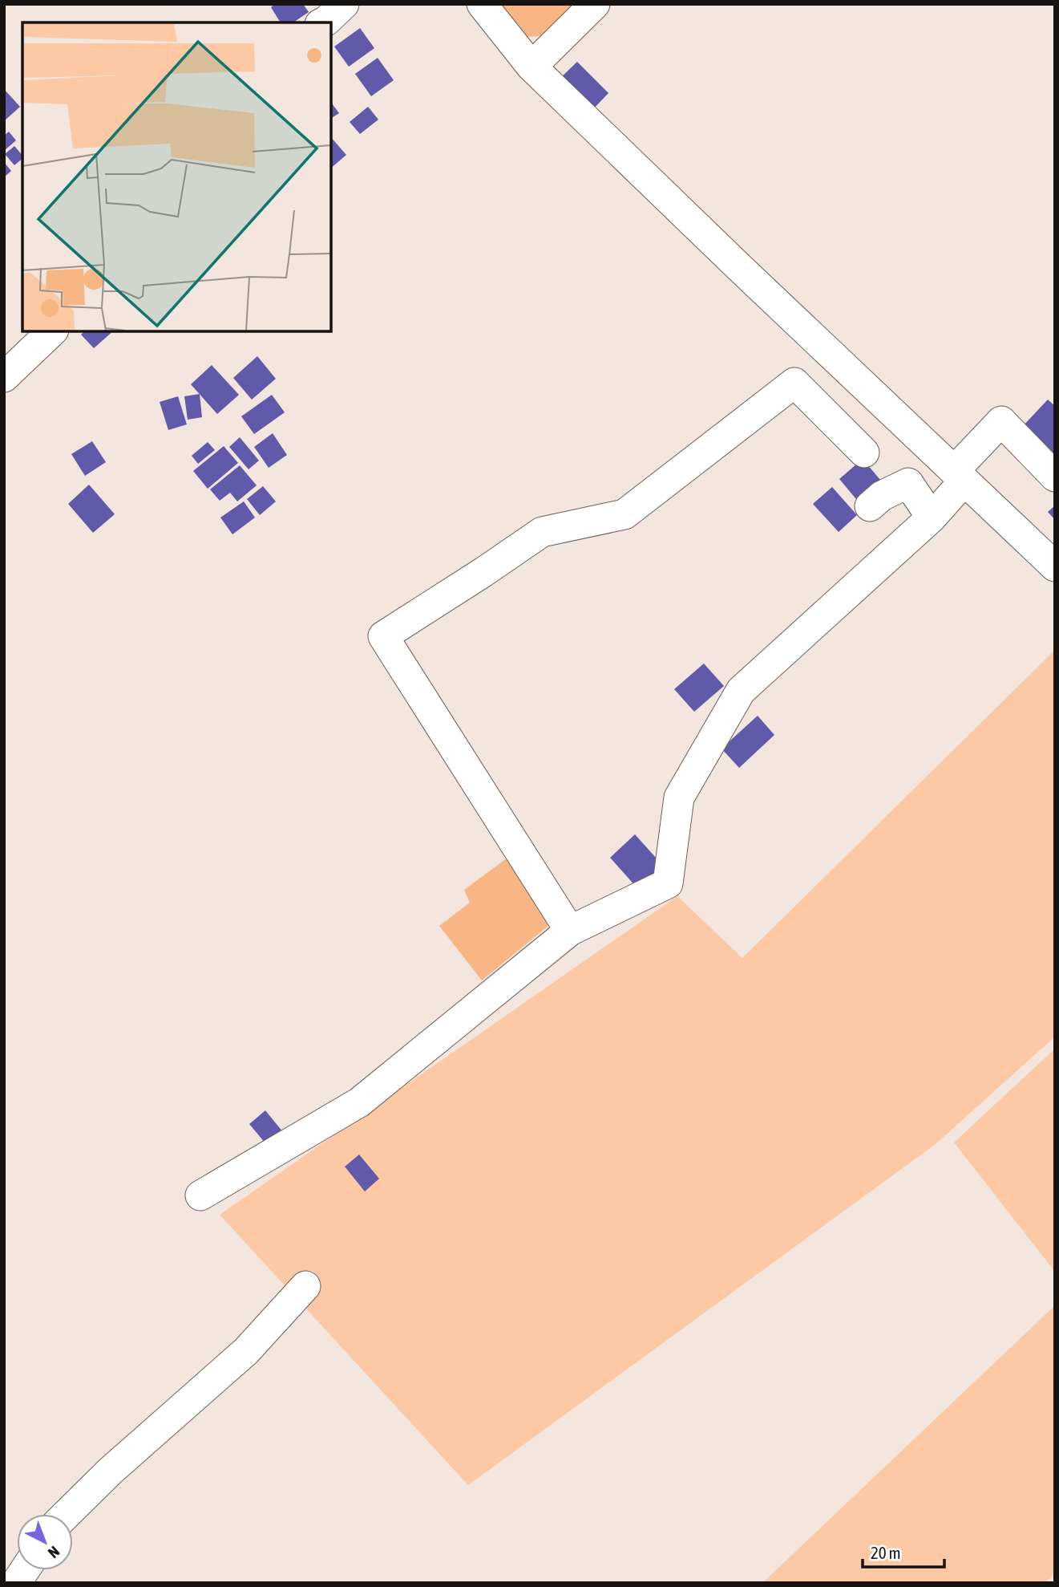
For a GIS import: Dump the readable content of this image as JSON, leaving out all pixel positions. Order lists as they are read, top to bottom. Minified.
{"scale_bar":"20 m","north":"bottom right"}
